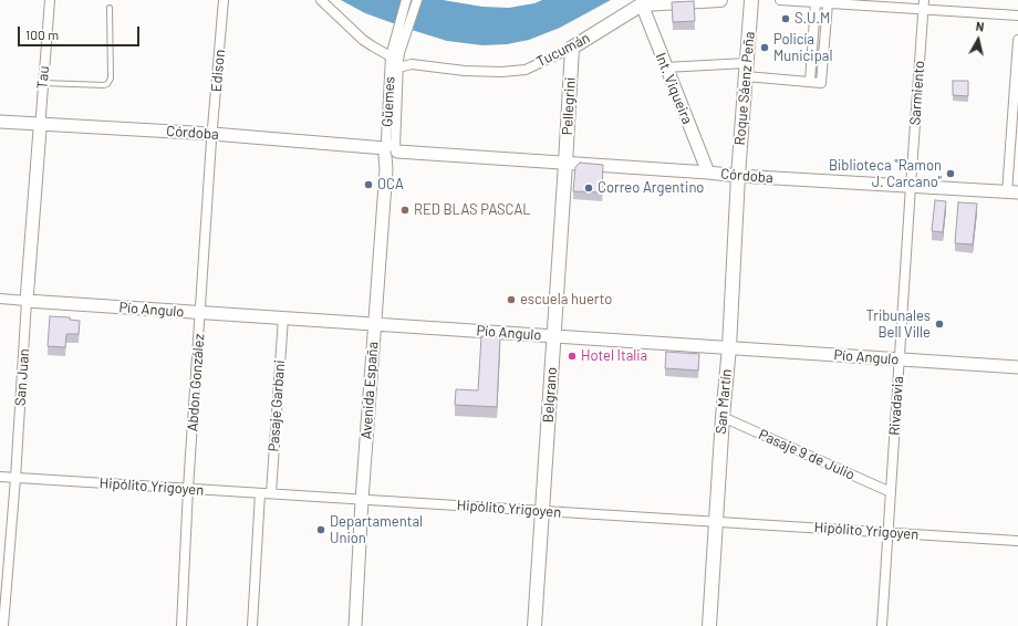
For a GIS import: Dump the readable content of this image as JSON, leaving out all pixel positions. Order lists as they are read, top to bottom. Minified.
{"streets":{"main road":["Tucumán","Roque Sáenz Peña","Pellegrini","Belgrano","San Martín"],"street":["Edison","Tau","Int. Viqueira","Sarmiento","Güemes","Córdoba","Pío Angulo","San Juan","Abdon González","Avenida España","Pasaje Garbani","Rivadavia","Pasaje 9 de Julio","Hipólito Yrigoyen"]},"crossings":[["Tucumán","Int. Viqueira"],["Tucumán","Güemes"],["Tucumán","Pellegrini"],["Edison","Córdoba"],["Edison","Abdon González"],["Tau","Córdoba"],["Tau","San Juan"],["Int. Viqueira","Córdoba"],["Roque Sáenz Peña","Córdoba"],["Roque Sáenz Peña","San Martín"],["Sarmiento","Córdoba"],["Sarmiento","Rivadavia"],["Güemes","Córdoba"],["Güemes","Avenida España"],["Pellegrini","Córdoba"],["Pellegrini","Belgrano"],["Córdoba","San Juan"],["Córdoba","Abdon González"],["Córdoba","Avenida España"],["Córdoba","Belgrano"],["Córdoba","San Martín"],["Córdoba","Rivadavia"],["Pío Angulo","San Juan"],["Pío Angulo","Abdon González"],["Pío Angulo","Avenida España"],["Pío Angulo","Belgrano"],["Pío Angulo","San Martín"],["Pío Angulo","Pasaje Garbani"],["Pío Angulo","Rivadavia"],["San Juan","Hipólito Yrigoyen"],["Abdon González","Hipólito Yrigoyen"],["Avenida España","Hipólito Yrigoyen"],["Belgrano","Hipólito Yrigoyen"],["San Martín","Pasaje 9 de Julio"],["San Martín","Hipólito Yrigoyen"],["Pasaje Garbani","Hipólito Yrigoyen"],["Rivadavia","Pasaje 9 de Julio"],["Rivadavia","Hipólito Yrigoyen"]],"places":["S.U.M","Policía Municipal","Biblioteca \"Ramon J. Carcano\"","OCA","Correo Argentino","RED BLAS PASCAL","escuela huerto","Tribunales Bell Ville","Hotel Italia","Departamental Union"],"scale_bar":"100 m","north":"top"}
